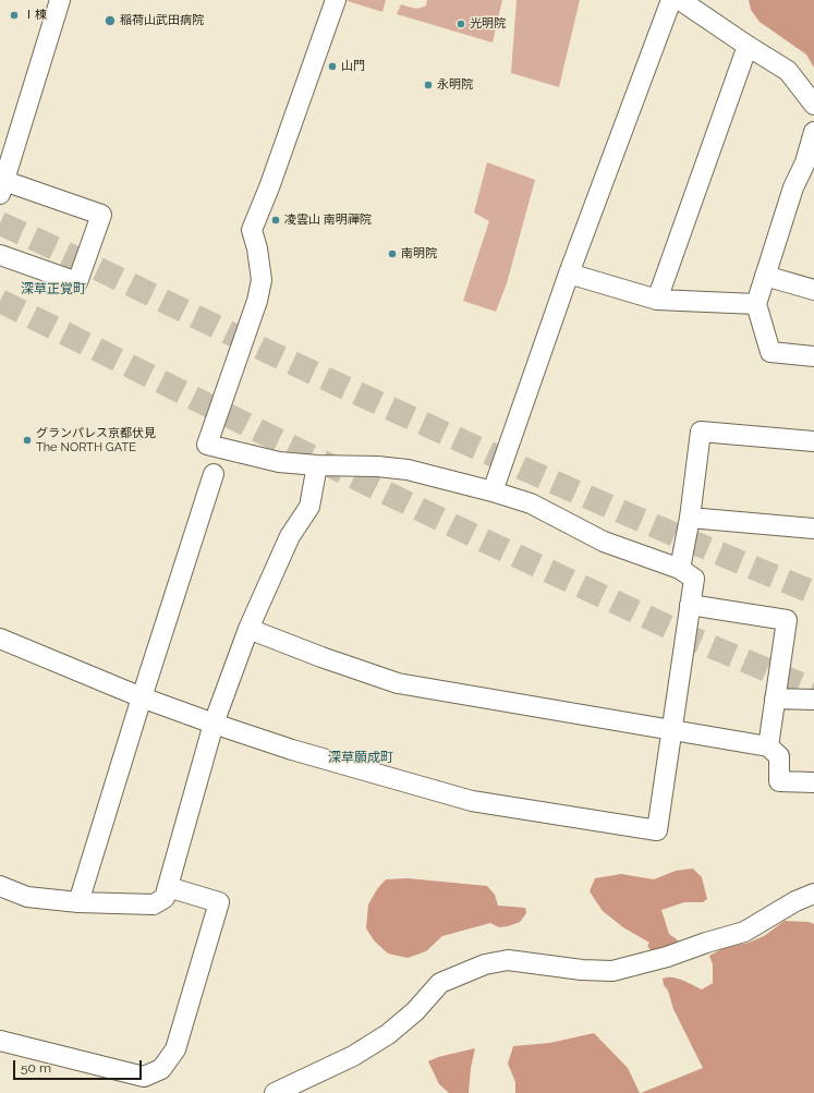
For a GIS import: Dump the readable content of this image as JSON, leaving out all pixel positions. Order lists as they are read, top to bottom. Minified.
{"districts":["深草正覚町","深草願成町"],"places":["Ⅰ棟","稲荷山武田病院","光明院","山門","永明院","凌雲山 南明禪院","南明院","グランパレス京都伏見 The NORTH GATE"],"scale_bar":"50 m"}
